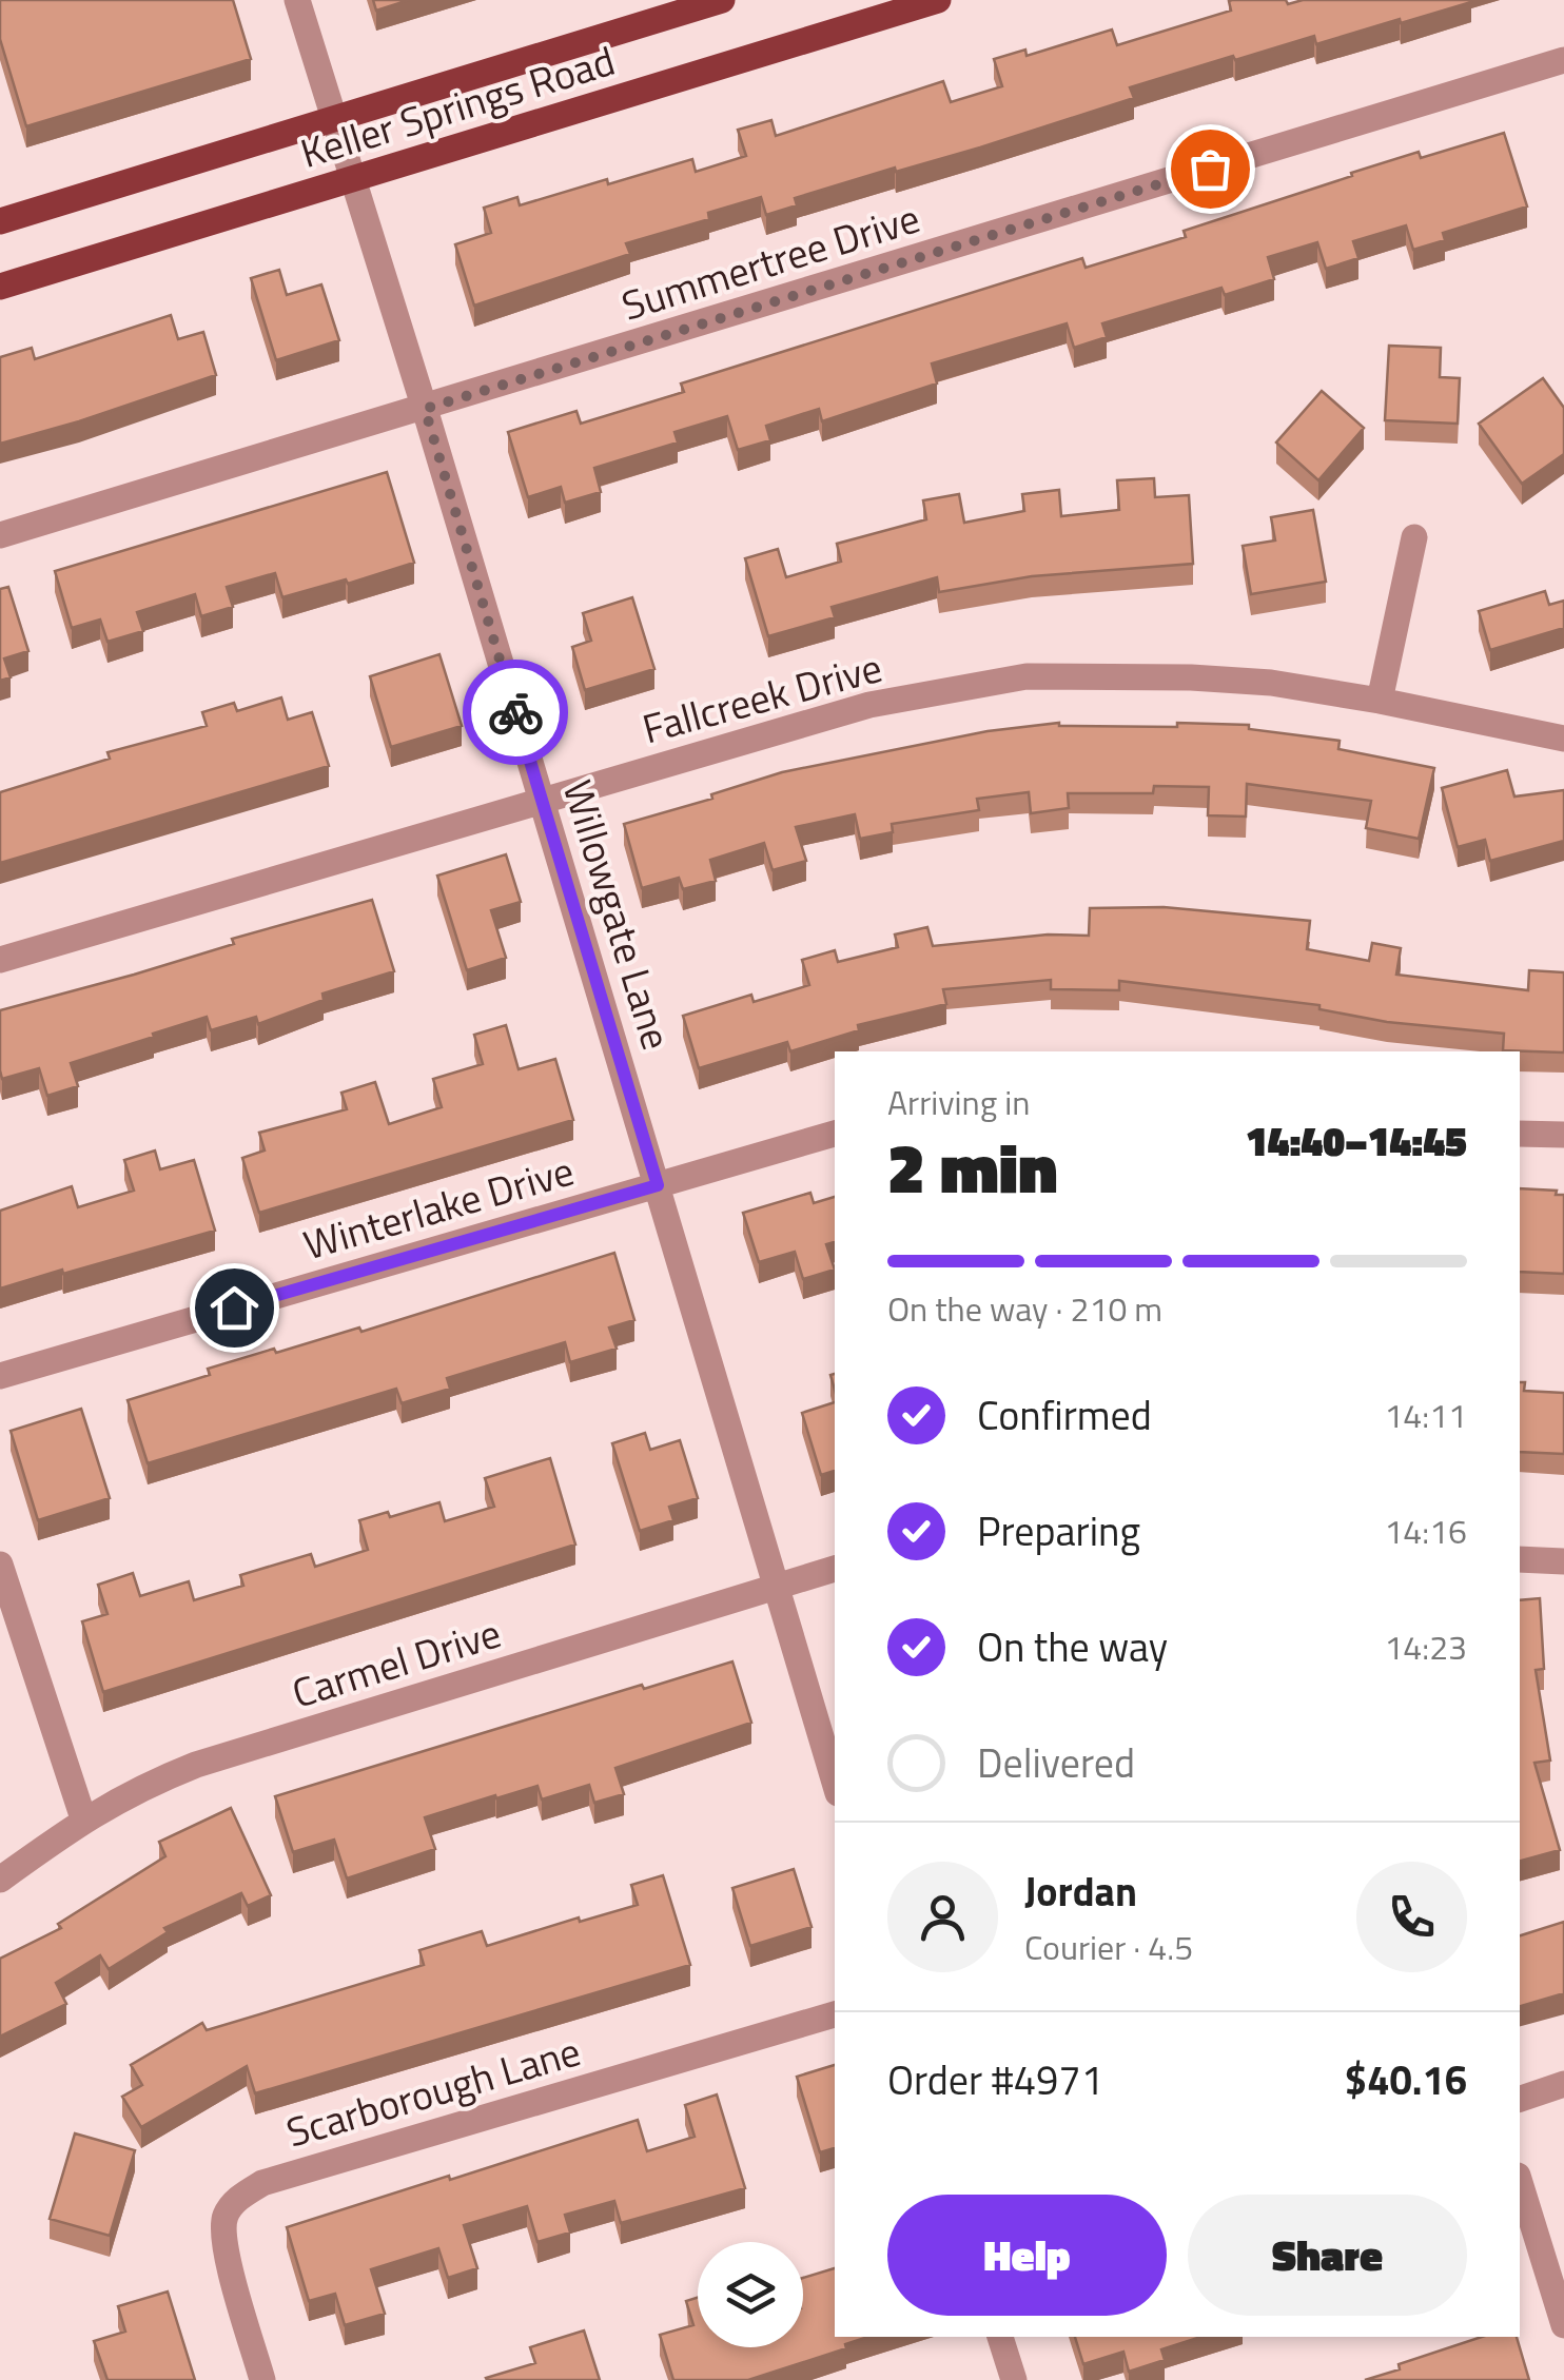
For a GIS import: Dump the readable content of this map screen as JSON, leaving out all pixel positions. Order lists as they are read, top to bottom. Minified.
{"streets":{"main road":["Keller Springs Road"],"street":["Summertree Drive","Fallcreek Drive","Willowgate Lane","Winterlake Drive","Carmel Drive","Scarborough Lane"]},"crossings":[["Keller Springs Road","Willowgate Lane"],["Summertree Drive","Willowgate Lane"],["Fallcreek Drive","Willowgate Lane"],["Willowgate Lane","Winterlake Drive"],["Willowgate Lane","Carmel Drive"]],"page":{"heading":["2 min","Arriving in","14:40–14:45"],"panel":["Jordan","Courier · 4.5","Order #4971","$40.16"],"bar":"On the way · 210 m","list":[["Confirmed","14:11"],["Preparing","14:16"],["On the way","14:23"],"Delivered"],"buttons":["Help","Share"]}}
